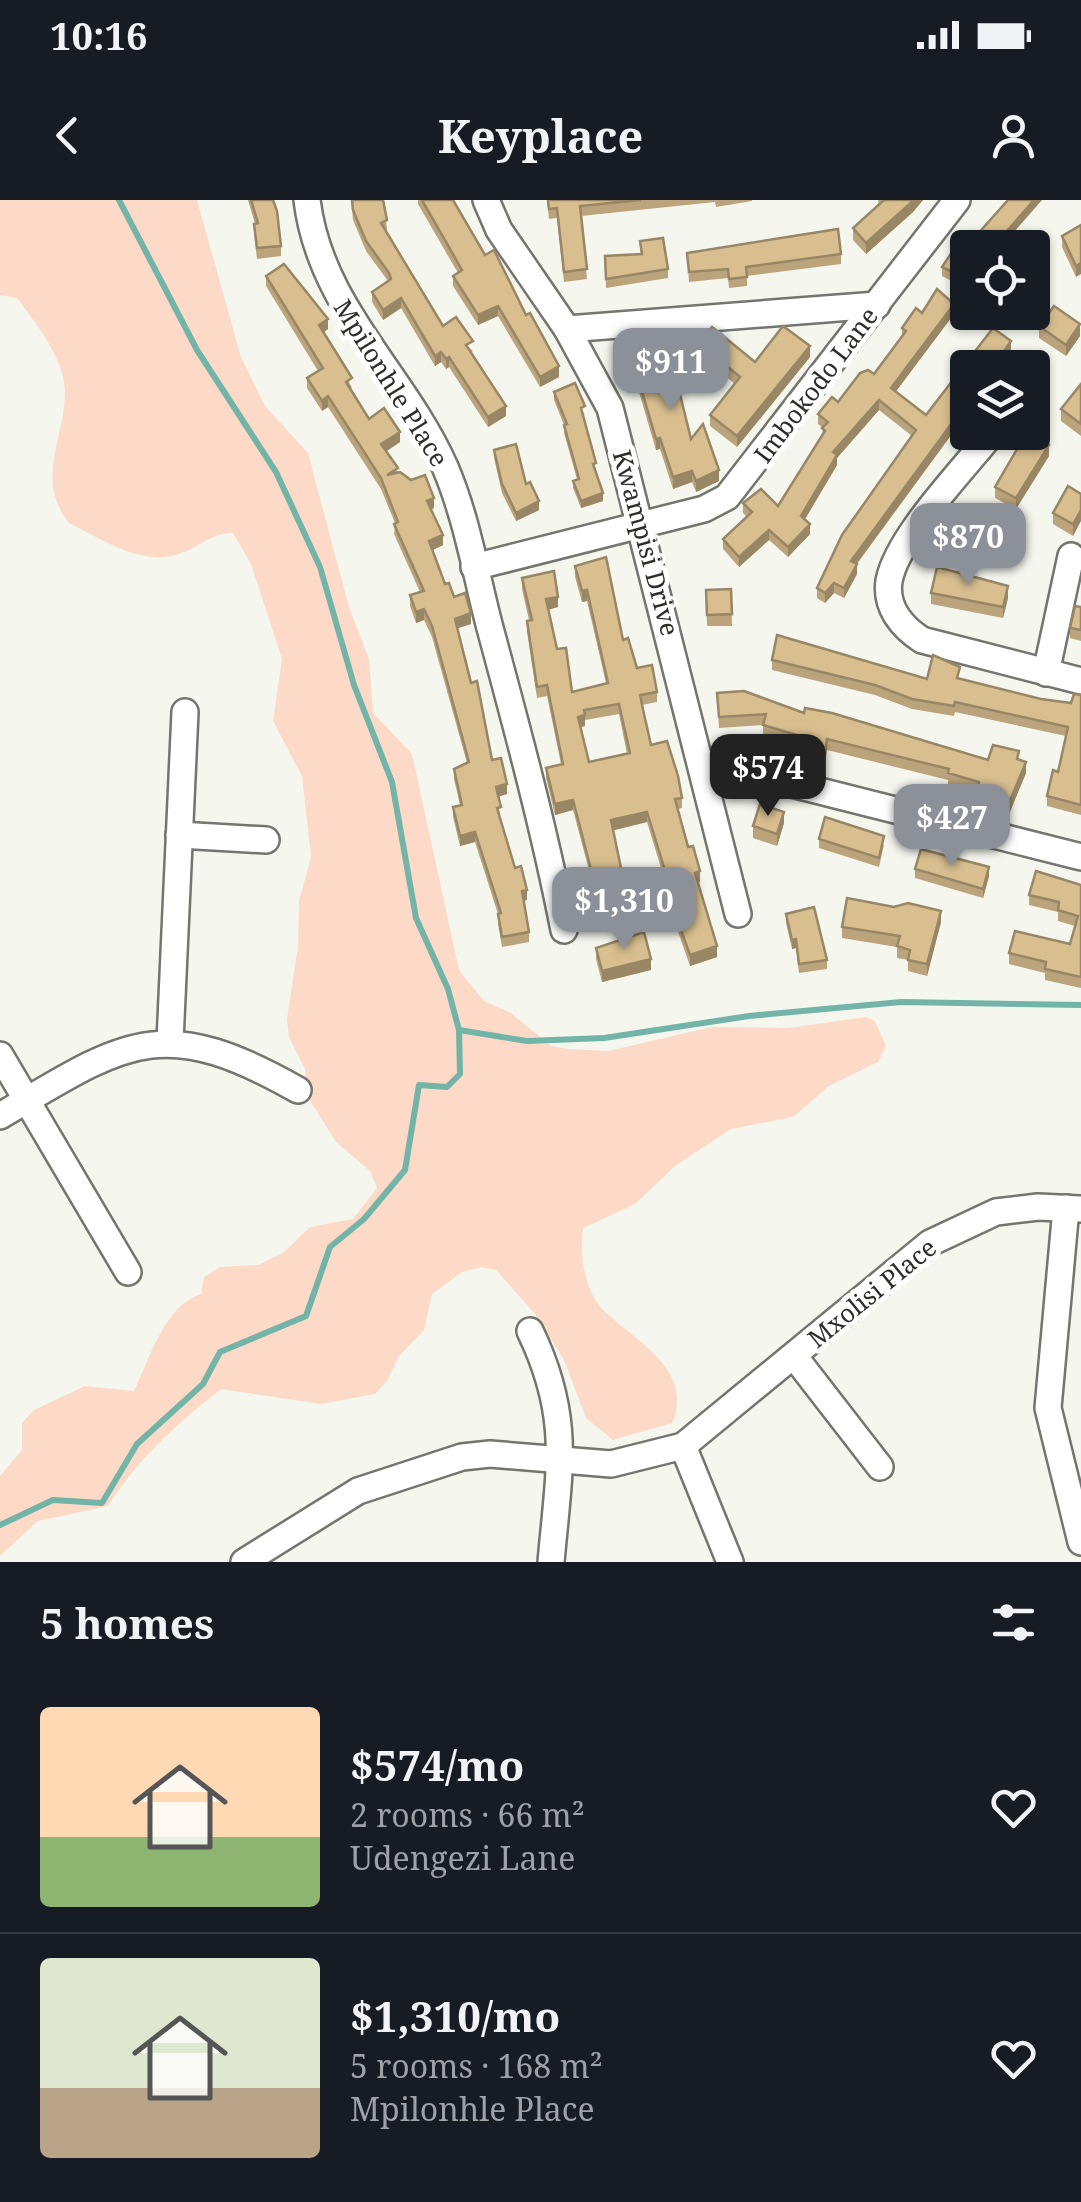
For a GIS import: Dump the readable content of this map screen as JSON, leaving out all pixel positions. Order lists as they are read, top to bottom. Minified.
{"streets":{"street":["Mpilonhle Place","Imbokodo Lane","Kwampisi Drive","Mxolisi Place"]},"crossings":[["Imbokodo Lane","Kwampisi Drive"]],"page":{"status":"10:16","header":"Keyplace","price":["$911","$870","$574","$427","$1,310"],"heading":"5 homes","list":[{"name":"$574/mo","note":"2 rooms · 66 m² · Udengezi Lane"},{"name":"$1,310/mo","note":"5 rooms · 168 m² · Mpilonhle Place"}]}}
